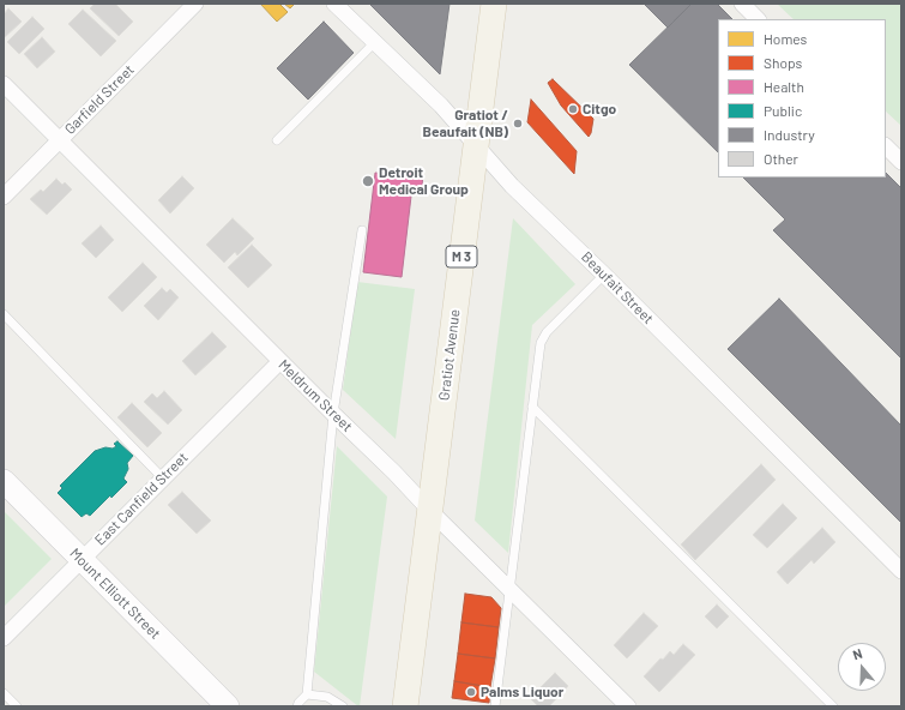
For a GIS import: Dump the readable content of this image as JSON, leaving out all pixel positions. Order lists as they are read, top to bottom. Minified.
{"streets":{"main road":["M 3","Gratiot Avenue","Mount Elliott Street"],"street":["Garfield Street","Beaufait Street","Meldrum Street","East Canfield Street"]},"crossings":[["Garfield Street","Meldrum Street"],["Beaufait Street","Gratiot Avenue"],["Gratiot Avenue","Meldrum Street"],["Meldrum Street","East Canfield Street"],["East Canfield Street","Mount Elliott Street"]],"places":["Citgo","Gratiot / Beaufait (NB)","Detroit Medical Group","Palms Liquor"],"legend":["Homes","Shops","Health","Public","Industry","Other"],"north":"top"}
